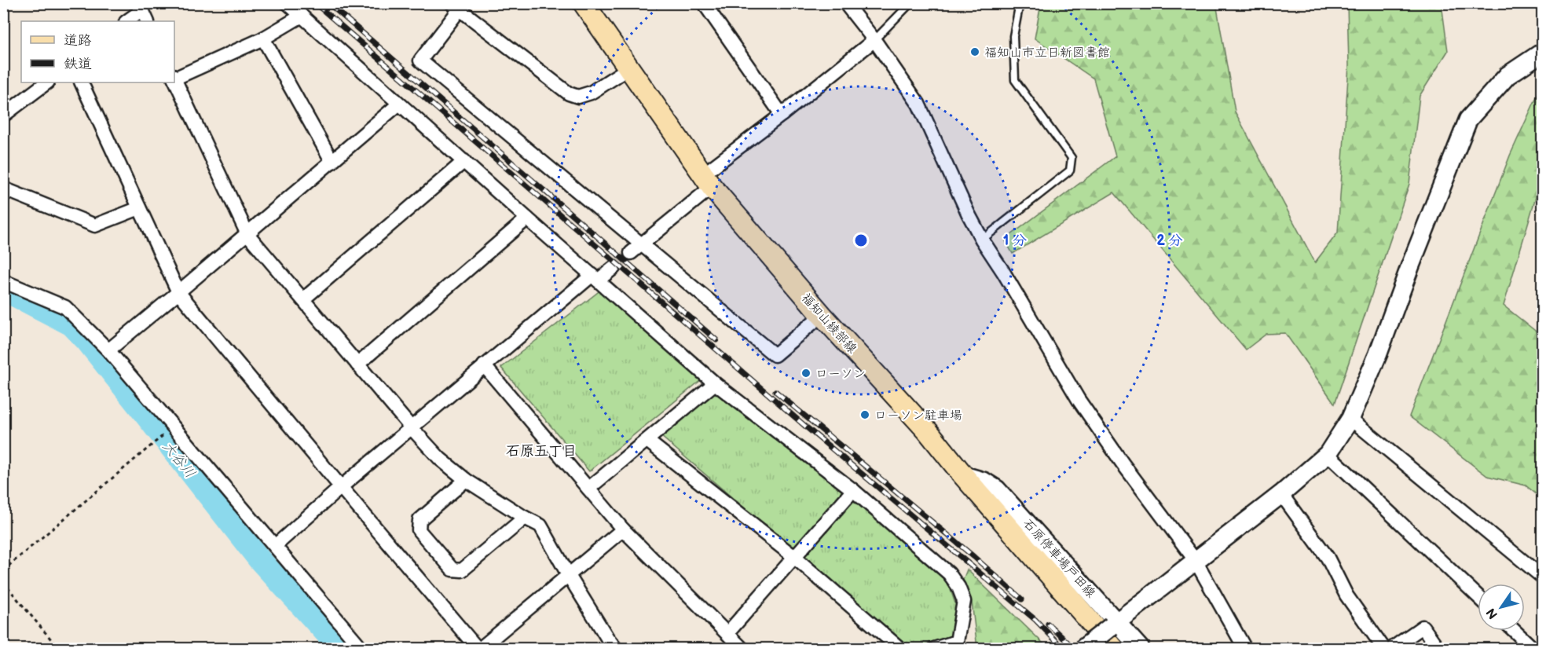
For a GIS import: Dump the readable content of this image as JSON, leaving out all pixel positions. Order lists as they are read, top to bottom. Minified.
{"streets":{"main road":["福知山綾部線"],"street":["石原停車場戸田線"]},"crossings":[["福知山綾部線","石原停車場戸田線"]],"districts":["石原五丁目"],"water":["大谷川"],"places":["福知山市立日新図書館","ローソン","ローソン駐車場"],"legend":["道路","鉄道"],"north":"bottom left","rings":["1 分","2 分"]}
